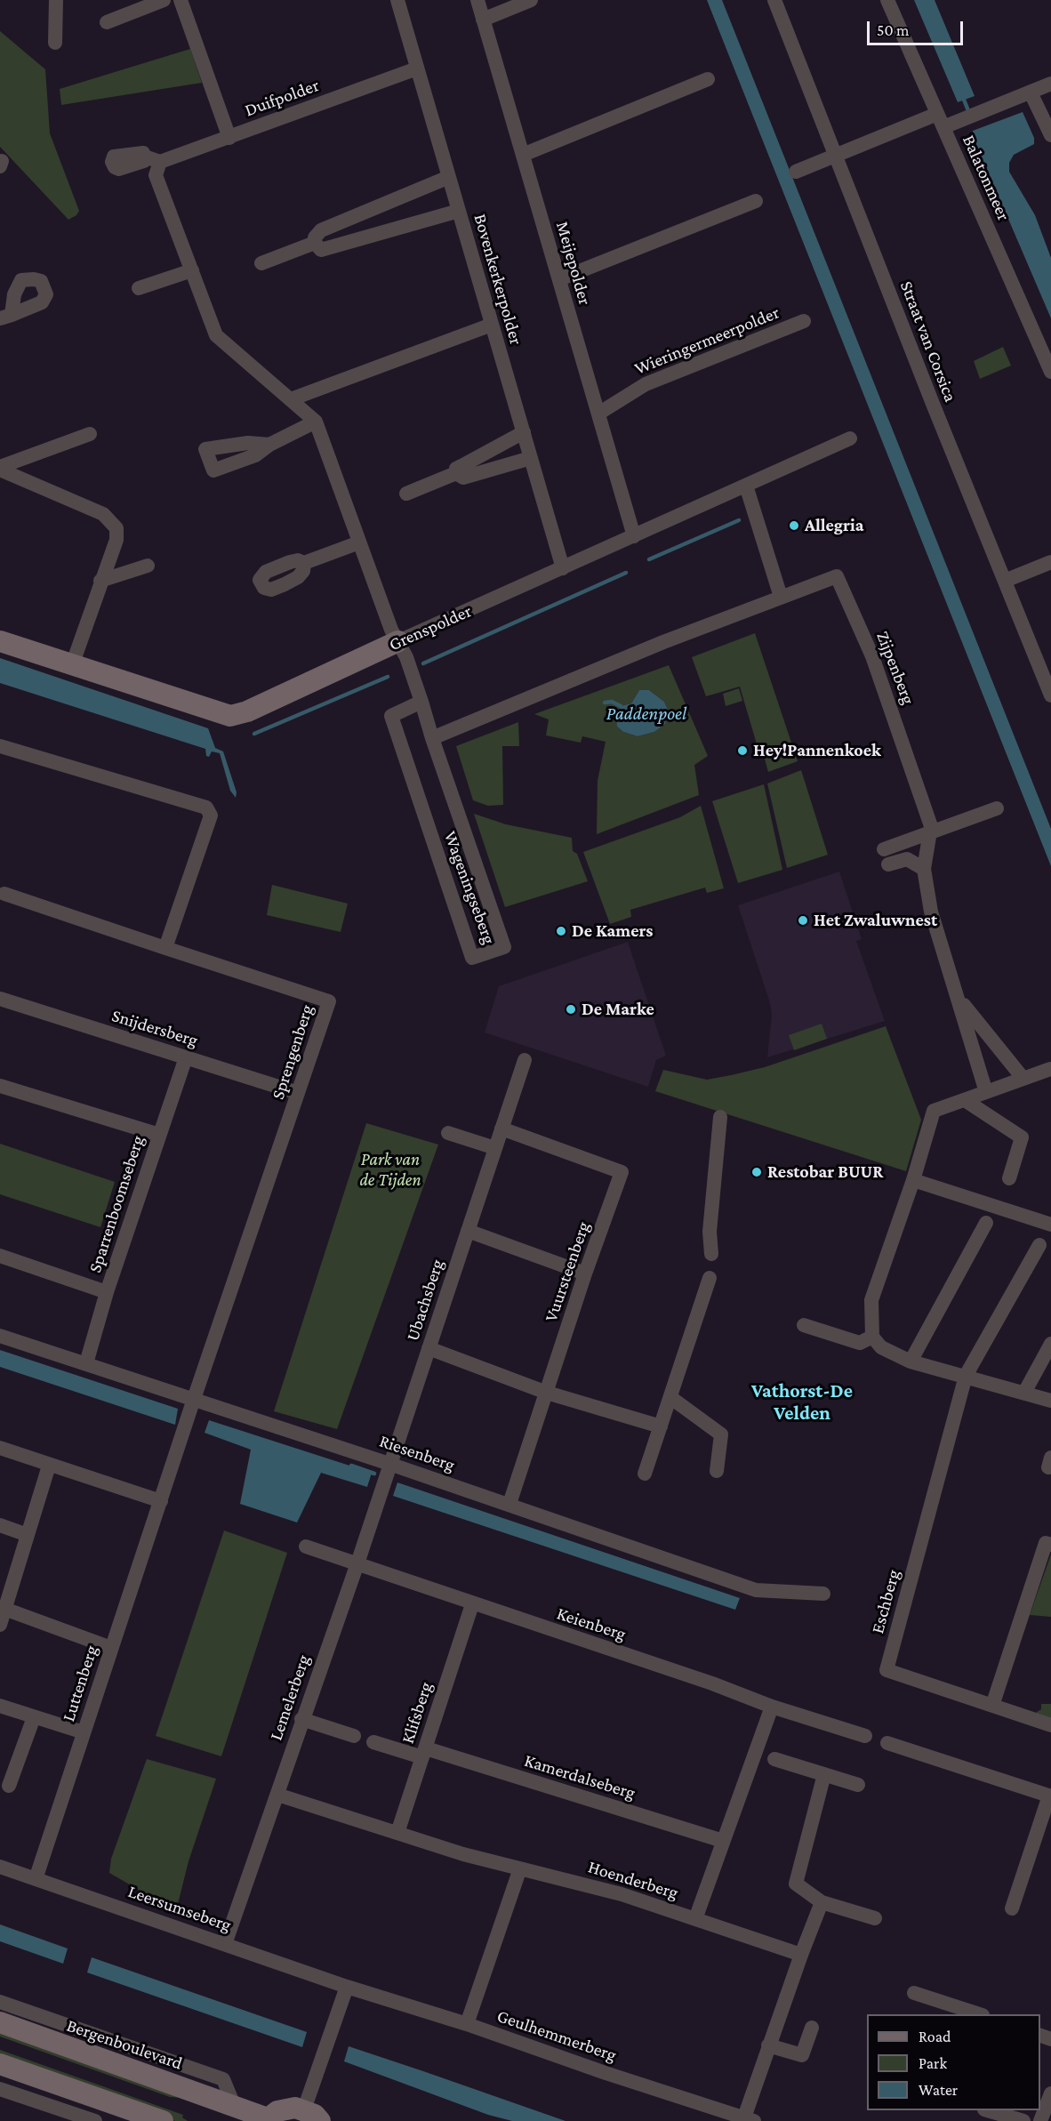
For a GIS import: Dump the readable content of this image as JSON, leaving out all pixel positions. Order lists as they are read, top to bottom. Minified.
{"streets":{"main road":["Grenspolder","Bergenboulevard"],"street":["Duifpolder","Balatonmeer","Meijepolder","Bovenkerkerpolder","Wieringermeerpolder","Straat van Corsica","Zijpenberg","Wageningseberg","Snijdersberg","Sprengenberg","Sparrenboomseberg","Vuursteenberg","Ubachsberg","Riesenberg","Eschberg","Keienberg","Luttenberg","Lemelerberg","Klifsberg","Kamerdalseberg","Hoenderberg","Leersumseberg","Geulhemmerberg"]},"crossings":[["Duifpolder","Bovenkerkerpolder"],["Meijepolder","Wieringermeerpolder"],["Meijepolder","Grenspolder"],["Bovenkerkerpolder","Grenspolder"],["Grenspolder","Wageningseberg"],["Zijpenberg","Wageningseberg"],["Snijdersberg","Sprengenberg"],["Snijdersberg","Sparrenboomseberg"],["Sprengenberg","Riesenberg"],["Sprengenberg","Luttenberg"],["Sparrenboomseberg","Riesenberg"],["Vuursteenberg","Ubachsberg"],["Vuursteenberg","Riesenberg"],["Ubachsberg","Riesenberg"],["Ubachsberg","Lemelerberg"],["Riesenberg","Lemelerberg"],["Keienberg","Lemelerberg"],["Keienberg","Klifsberg"],["Luttenberg","Leersumseberg"],["Lemelerberg","Hoenderberg"],["Lemelerberg","Leersumseberg"],["Klifsberg","Kamerdalseberg"],["Klifsberg","Hoenderberg"],["Leersumseberg","Geulhemmerberg"]],"districts":["Vathorst-De Velden"],"water":["Paddenpoel"],"parks":["Park van de Tijden"],"places":["Allegria","Hey!Pannenkoek","Het Zwaluwnest","De Kamers","De Marke","Restobar BUUR"],"legend":["Road","Park","Water"],"scale_bar":"50 m"}
